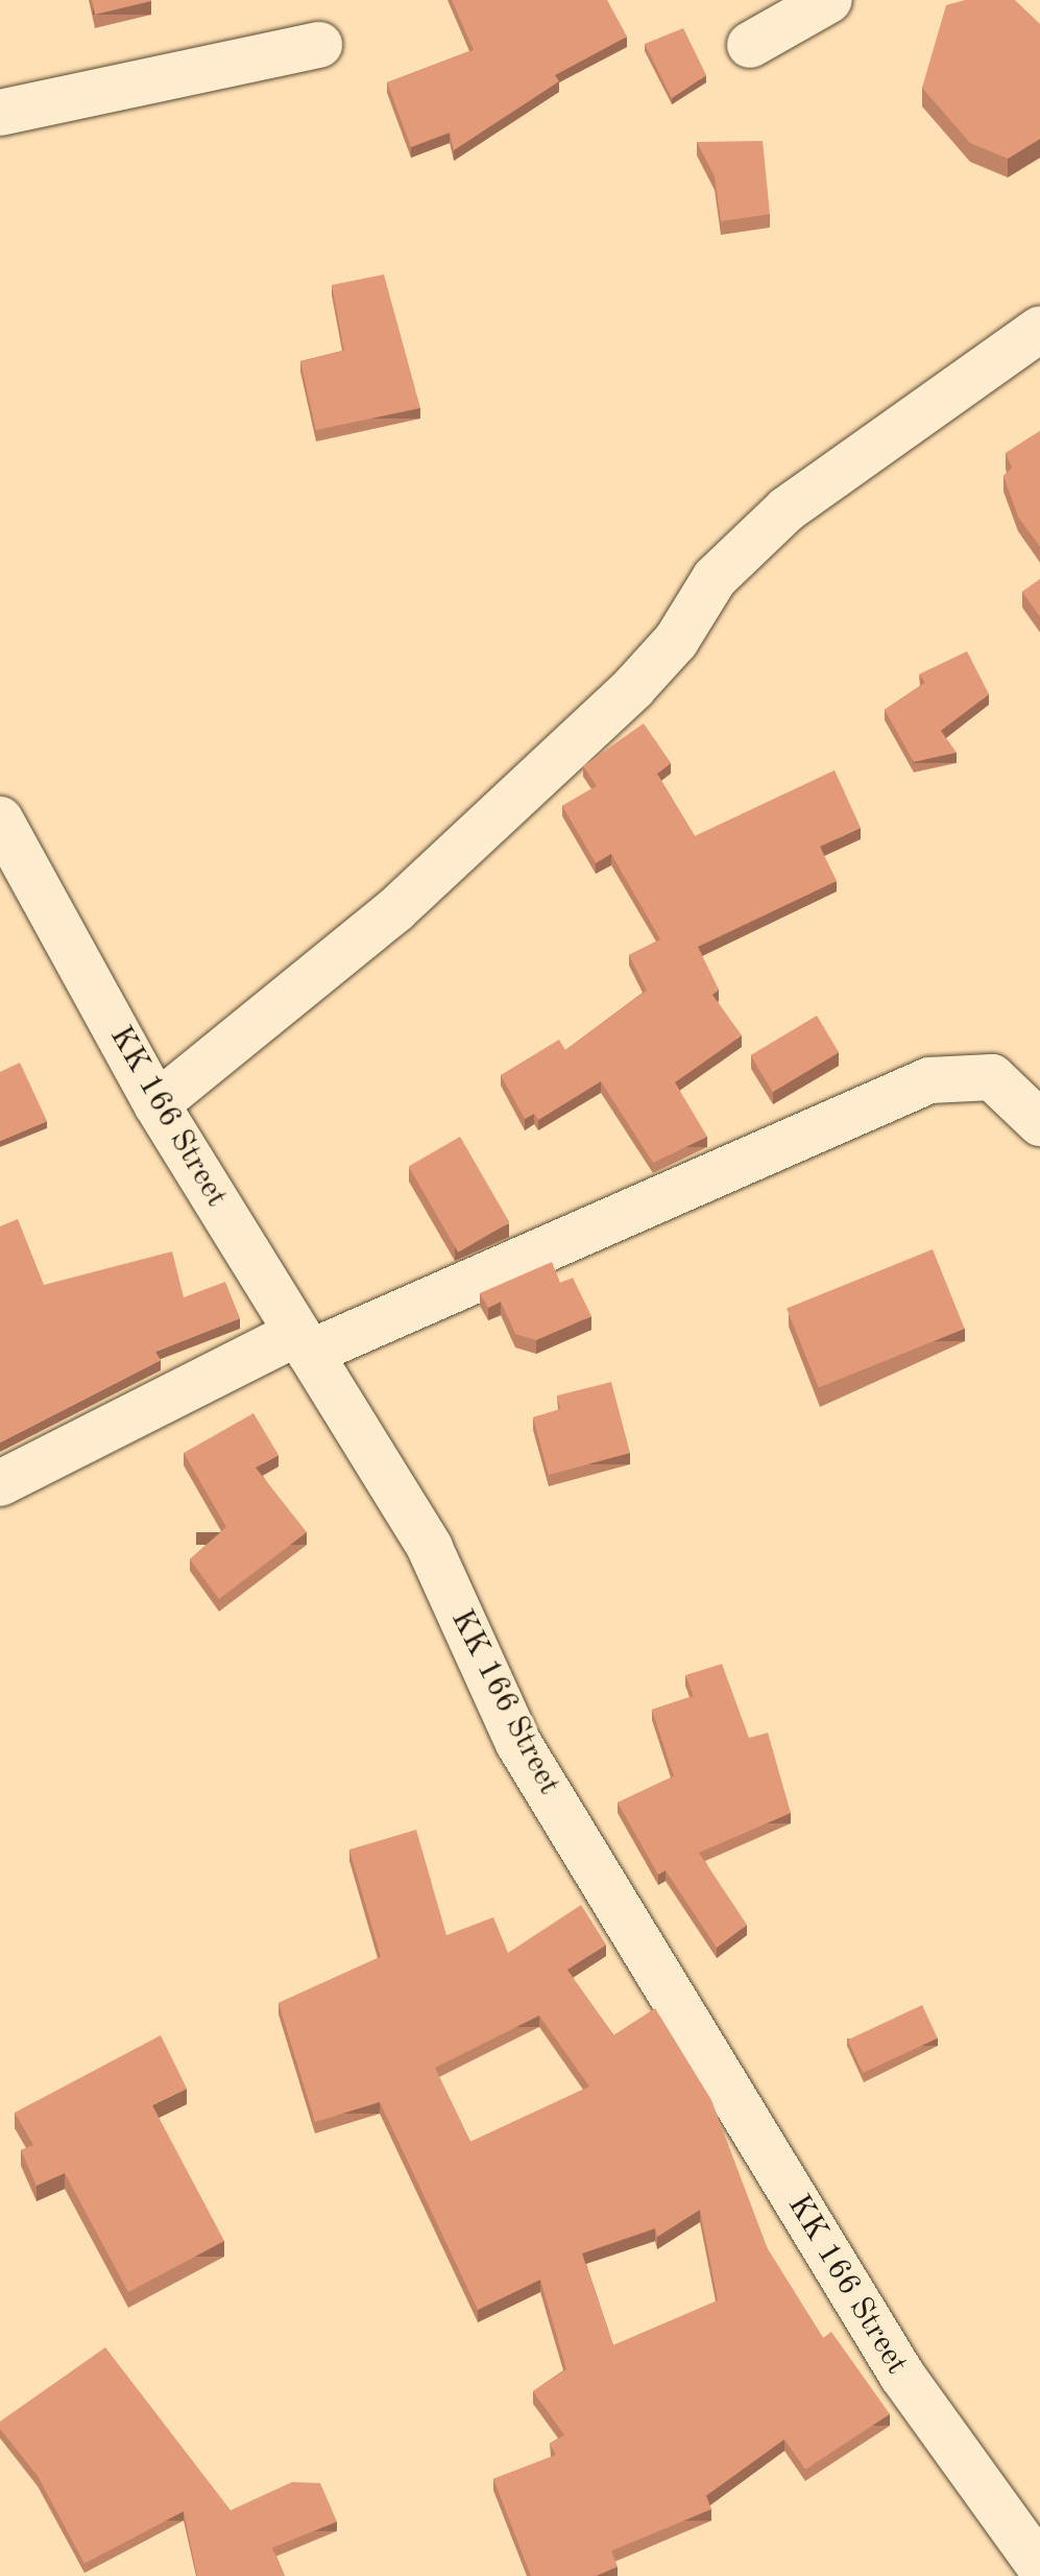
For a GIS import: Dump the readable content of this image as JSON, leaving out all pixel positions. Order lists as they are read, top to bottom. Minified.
{"streets":{"street":["KK 166 Street"]}}
